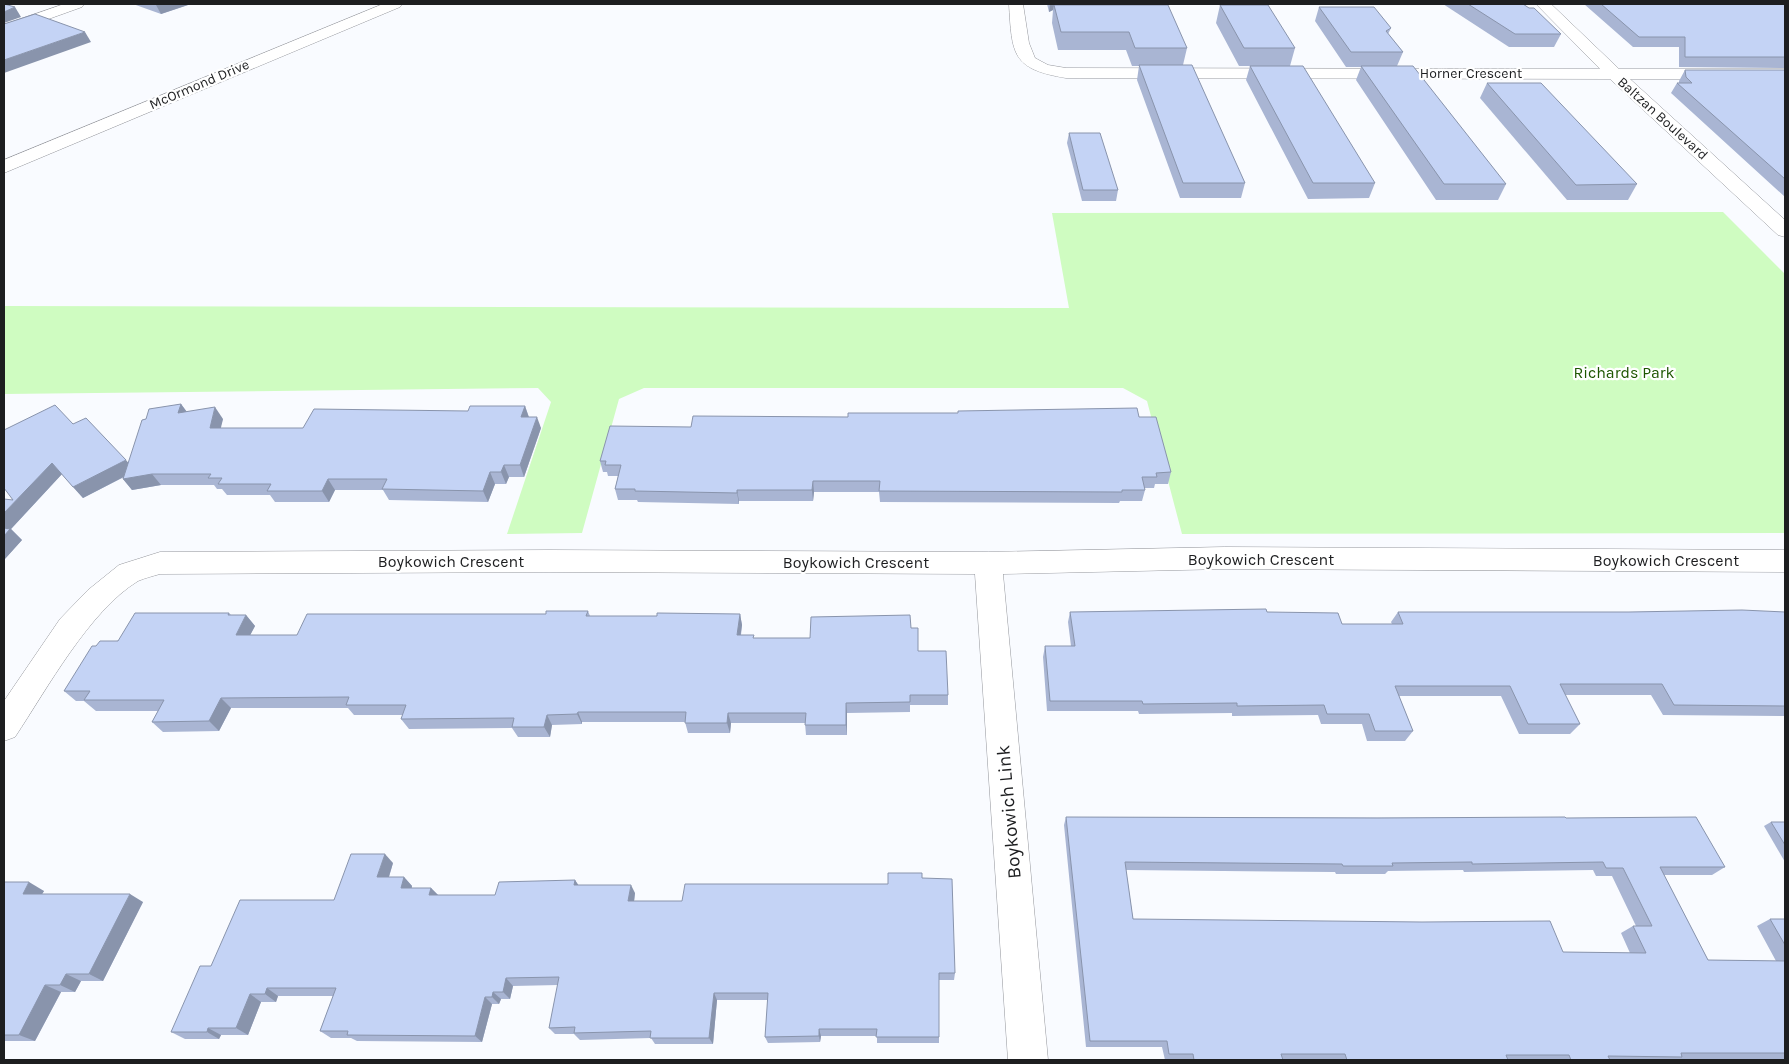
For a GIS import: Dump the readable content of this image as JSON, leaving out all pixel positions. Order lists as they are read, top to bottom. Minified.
{"streets":{"street":["Horner Crescent","McOrmond Drive","Baltzan Boulevard","Boykowich Crescent","Boykowich Link"]},"crossings":[["Horner Crescent","Baltzan Boulevard"],["Boykowich Crescent","Boykowich Link"]],"parks":["Richards Park"]}
